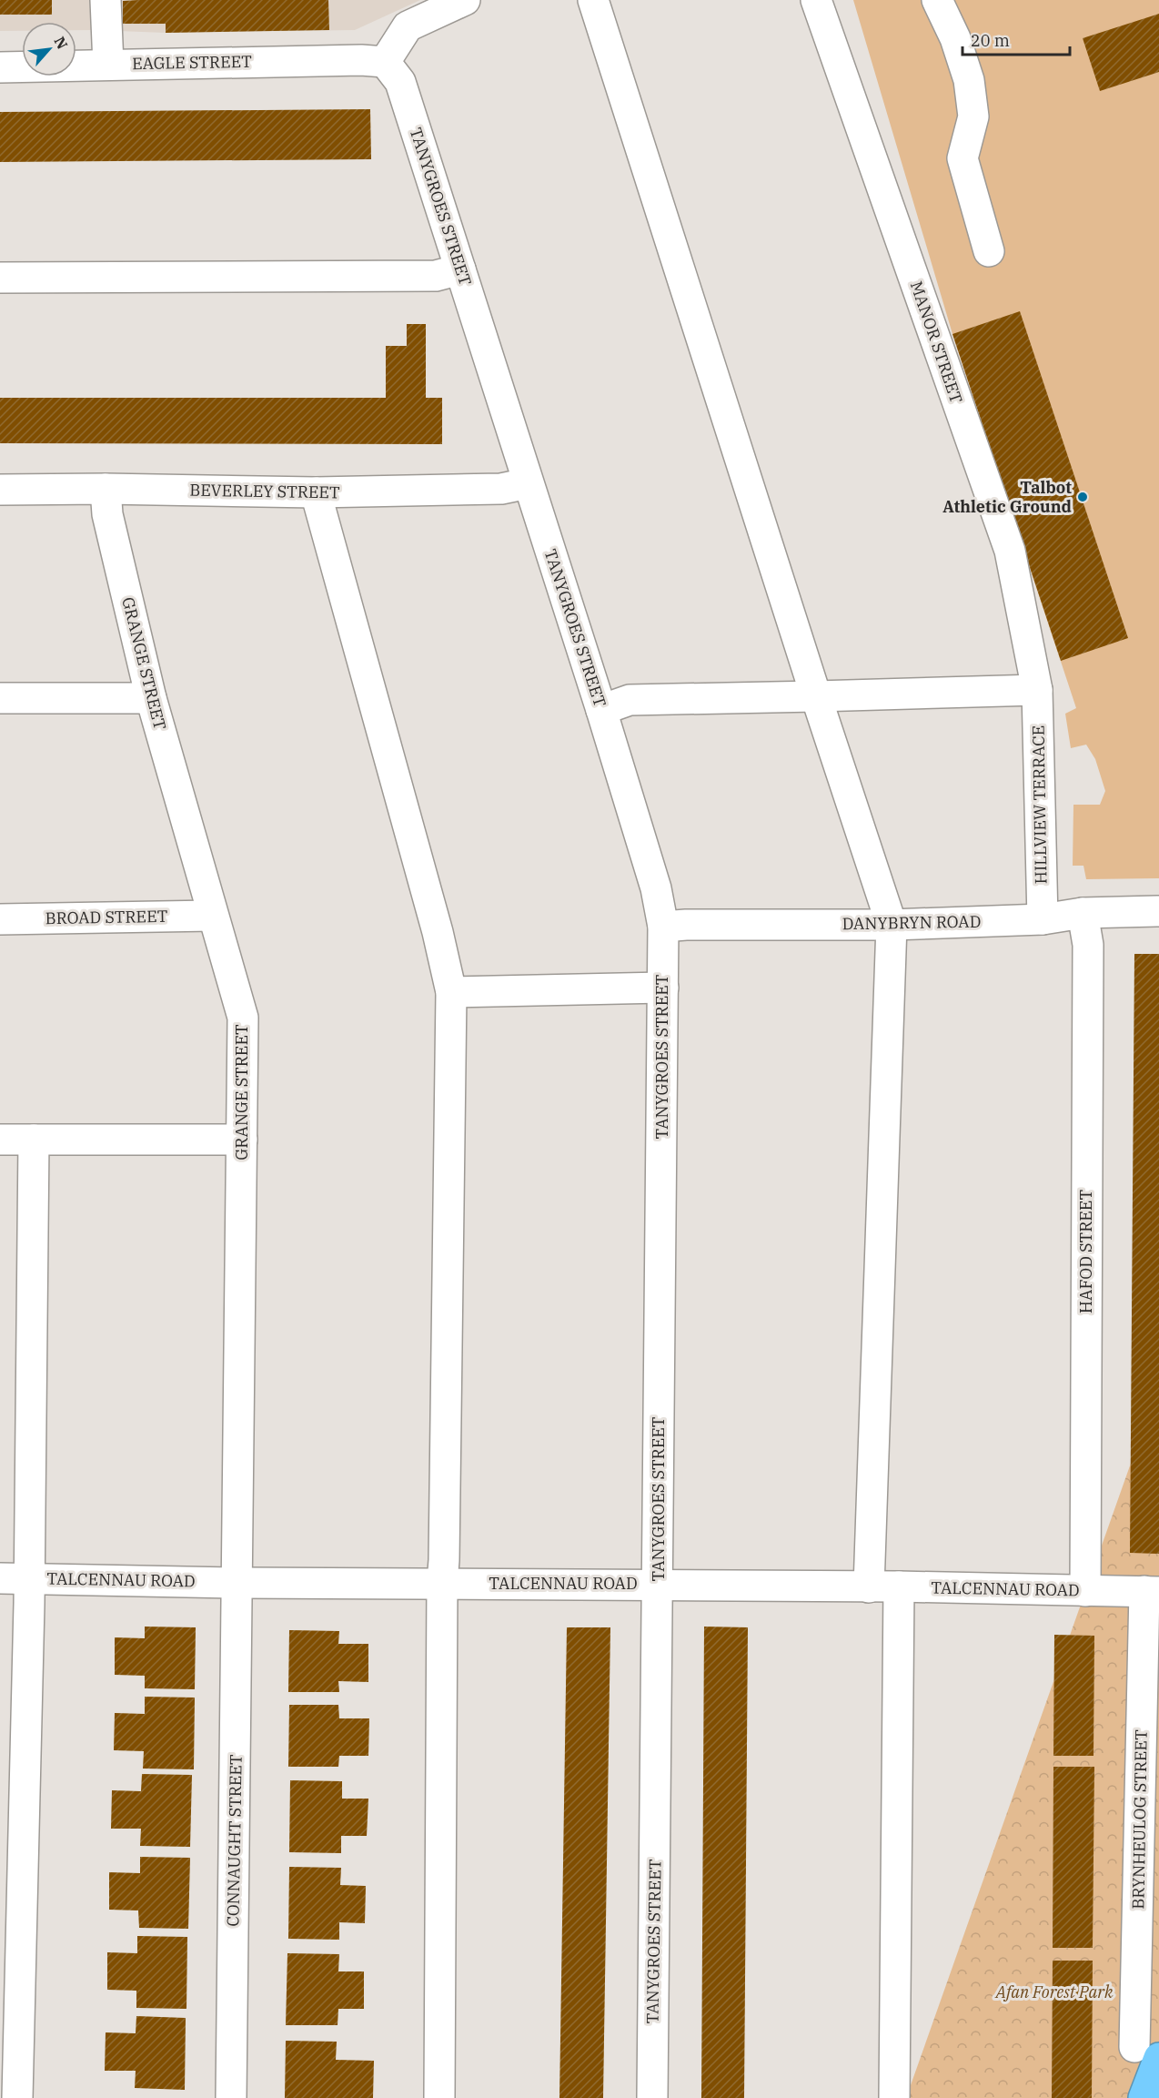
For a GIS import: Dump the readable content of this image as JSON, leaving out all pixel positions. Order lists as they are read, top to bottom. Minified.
{"streets":{"street":["EAGLE STREET","TANYGROES STREET","MANOR STREET","BEVERLEY STREET","GRANGE STREET","HILLVIEW TERRACE","BROAD STREET","DANYBRYN ROAD","HAFOD STREET","TALCENNAU ROAD","BRYNHEULOG STREET","CONNAUGHT STREET"]},"crossings":[["EAGLE STREET","TANYGROES STREET"],["TANYGROES STREET","BEVERLEY STREET"],["TANYGROES STREET","DANYBRYN ROAD"],["TANYGROES STREET","TALCENNAU ROAD"],["MANOR STREET","HILLVIEW TERRACE"],["BEVERLEY STREET","GRANGE STREET"],["GRANGE STREET","BROAD STREET"],["GRANGE STREET","TALCENNAU ROAD"],["GRANGE STREET","CONNAUGHT STREET"],["HILLVIEW TERRACE","DANYBRYN ROAD"],["DANYBRYN ROAD","HAFOD STREET"],["HAFOD STREET","TALCENNAU ROAD"],["TALCENNAU ROAD","BRYNHEULOG STREET"],["TALCENNAU ROAD","CONNAUGHT STREET"]],"parks":["Afan Forest Park"],"places":["Talbot Athletic Ground"],"scale_bar":"20 m","north":"top right"}
